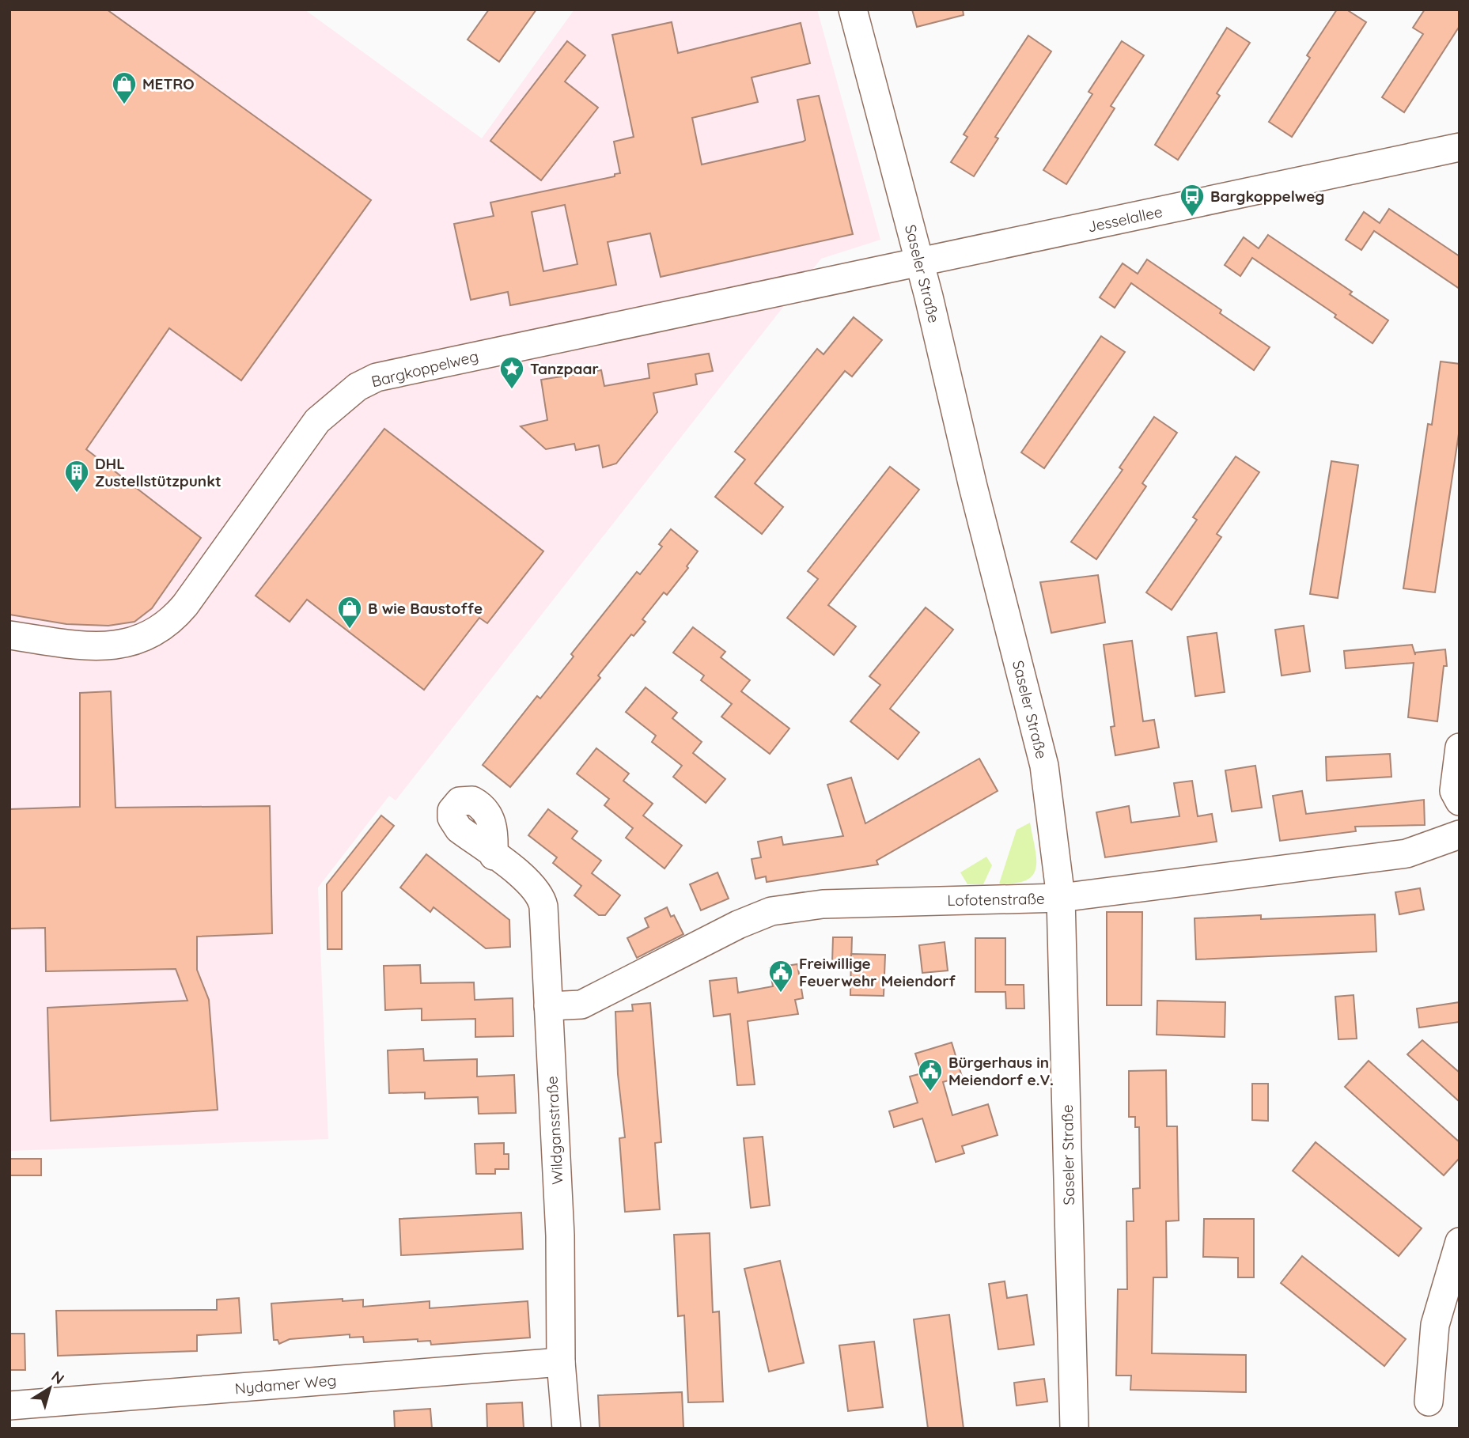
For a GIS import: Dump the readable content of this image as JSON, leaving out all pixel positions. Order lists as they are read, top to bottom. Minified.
{"streets":{"street":["Jesselallee","Saseler Straße","Bargkoppelweg","Lofotenstraße","Wildgansstraße","Nydamer Weg"]},"crossings":[["Jesselallee","Saseler Straße"],["Jesselallee","Bargkoppelweg"],["Saseler Straße","Bargkoppelweg"],["Saseler Straße","Lofotenstraße"],["Lofotenstraße","Wildgansstraße"],["Wildgansstraße","Nydamer Weg"]],"places":{"shop":["METRO","B wie Baustoffe"],"bus stop":["Bargkoppelweg"],"place":["Tanzpaar"],"building":["DHL Zustellstützpunkt"],"public building":["Freiwillige Feuerwehr Meiendorf","Bürgerhaus in Meiendorf e.V."]},"north":"top right"}
